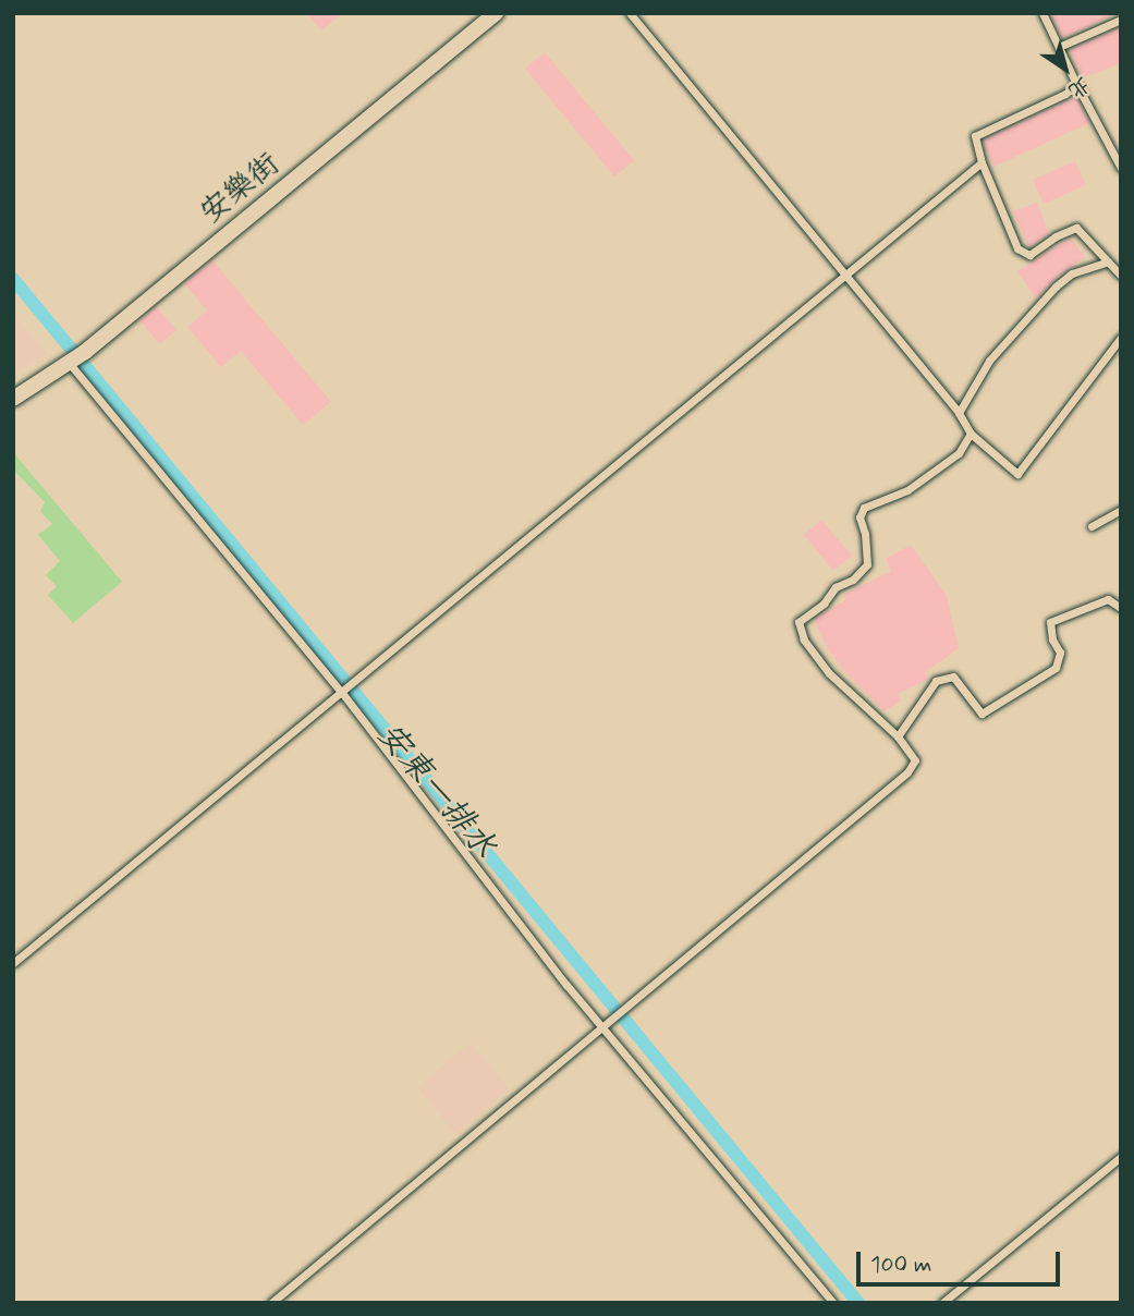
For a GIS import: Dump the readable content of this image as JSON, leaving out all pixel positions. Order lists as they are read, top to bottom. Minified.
{"streets":{"street":["安樂街"]},"water":["安東一排水"],"scale_bar":"100 m","north":"bottom right"}
